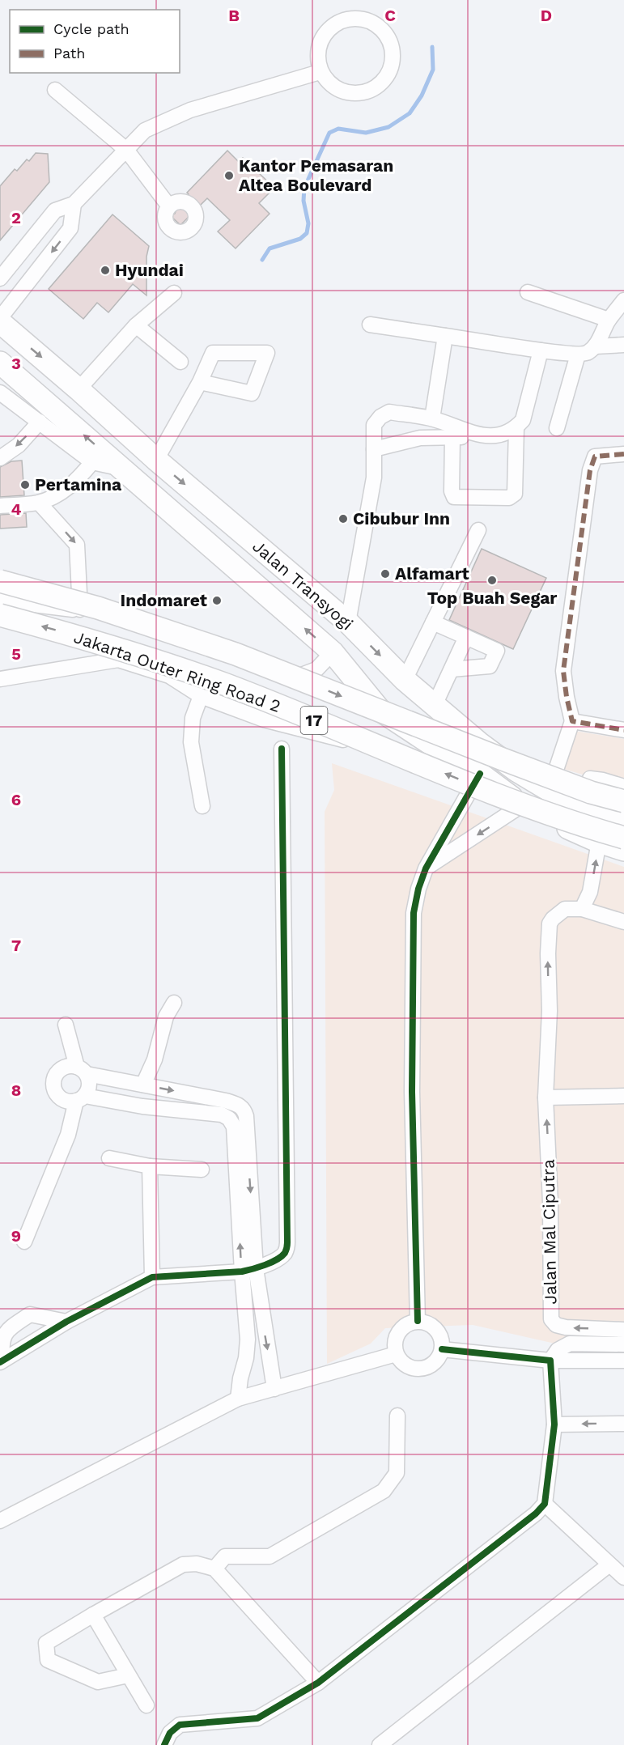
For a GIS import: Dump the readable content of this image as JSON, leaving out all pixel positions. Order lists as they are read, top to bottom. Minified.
{"streets":{"highway":["Jalan Transyogi","Jakarta Outer Ring Road 2","17"],"street":["Jalan Mal Ciputra"]},"crossings":[["Jalan Transyogi","Jakarta Outer Ring Road 2"]],"one_way":["Jalan Mal Ciputra"],"places":["Kantor Pemasaran Altea Boulevard","Hyundai","Pertamina","Cibubur Inn","Alfamart","Top Buah Segar","Indomaret"],"legend":["Cycle path","Path"],"grid":{"columns":["B","C","D"],"rows":["2","3","4","5","6","7","8","9"]}}
